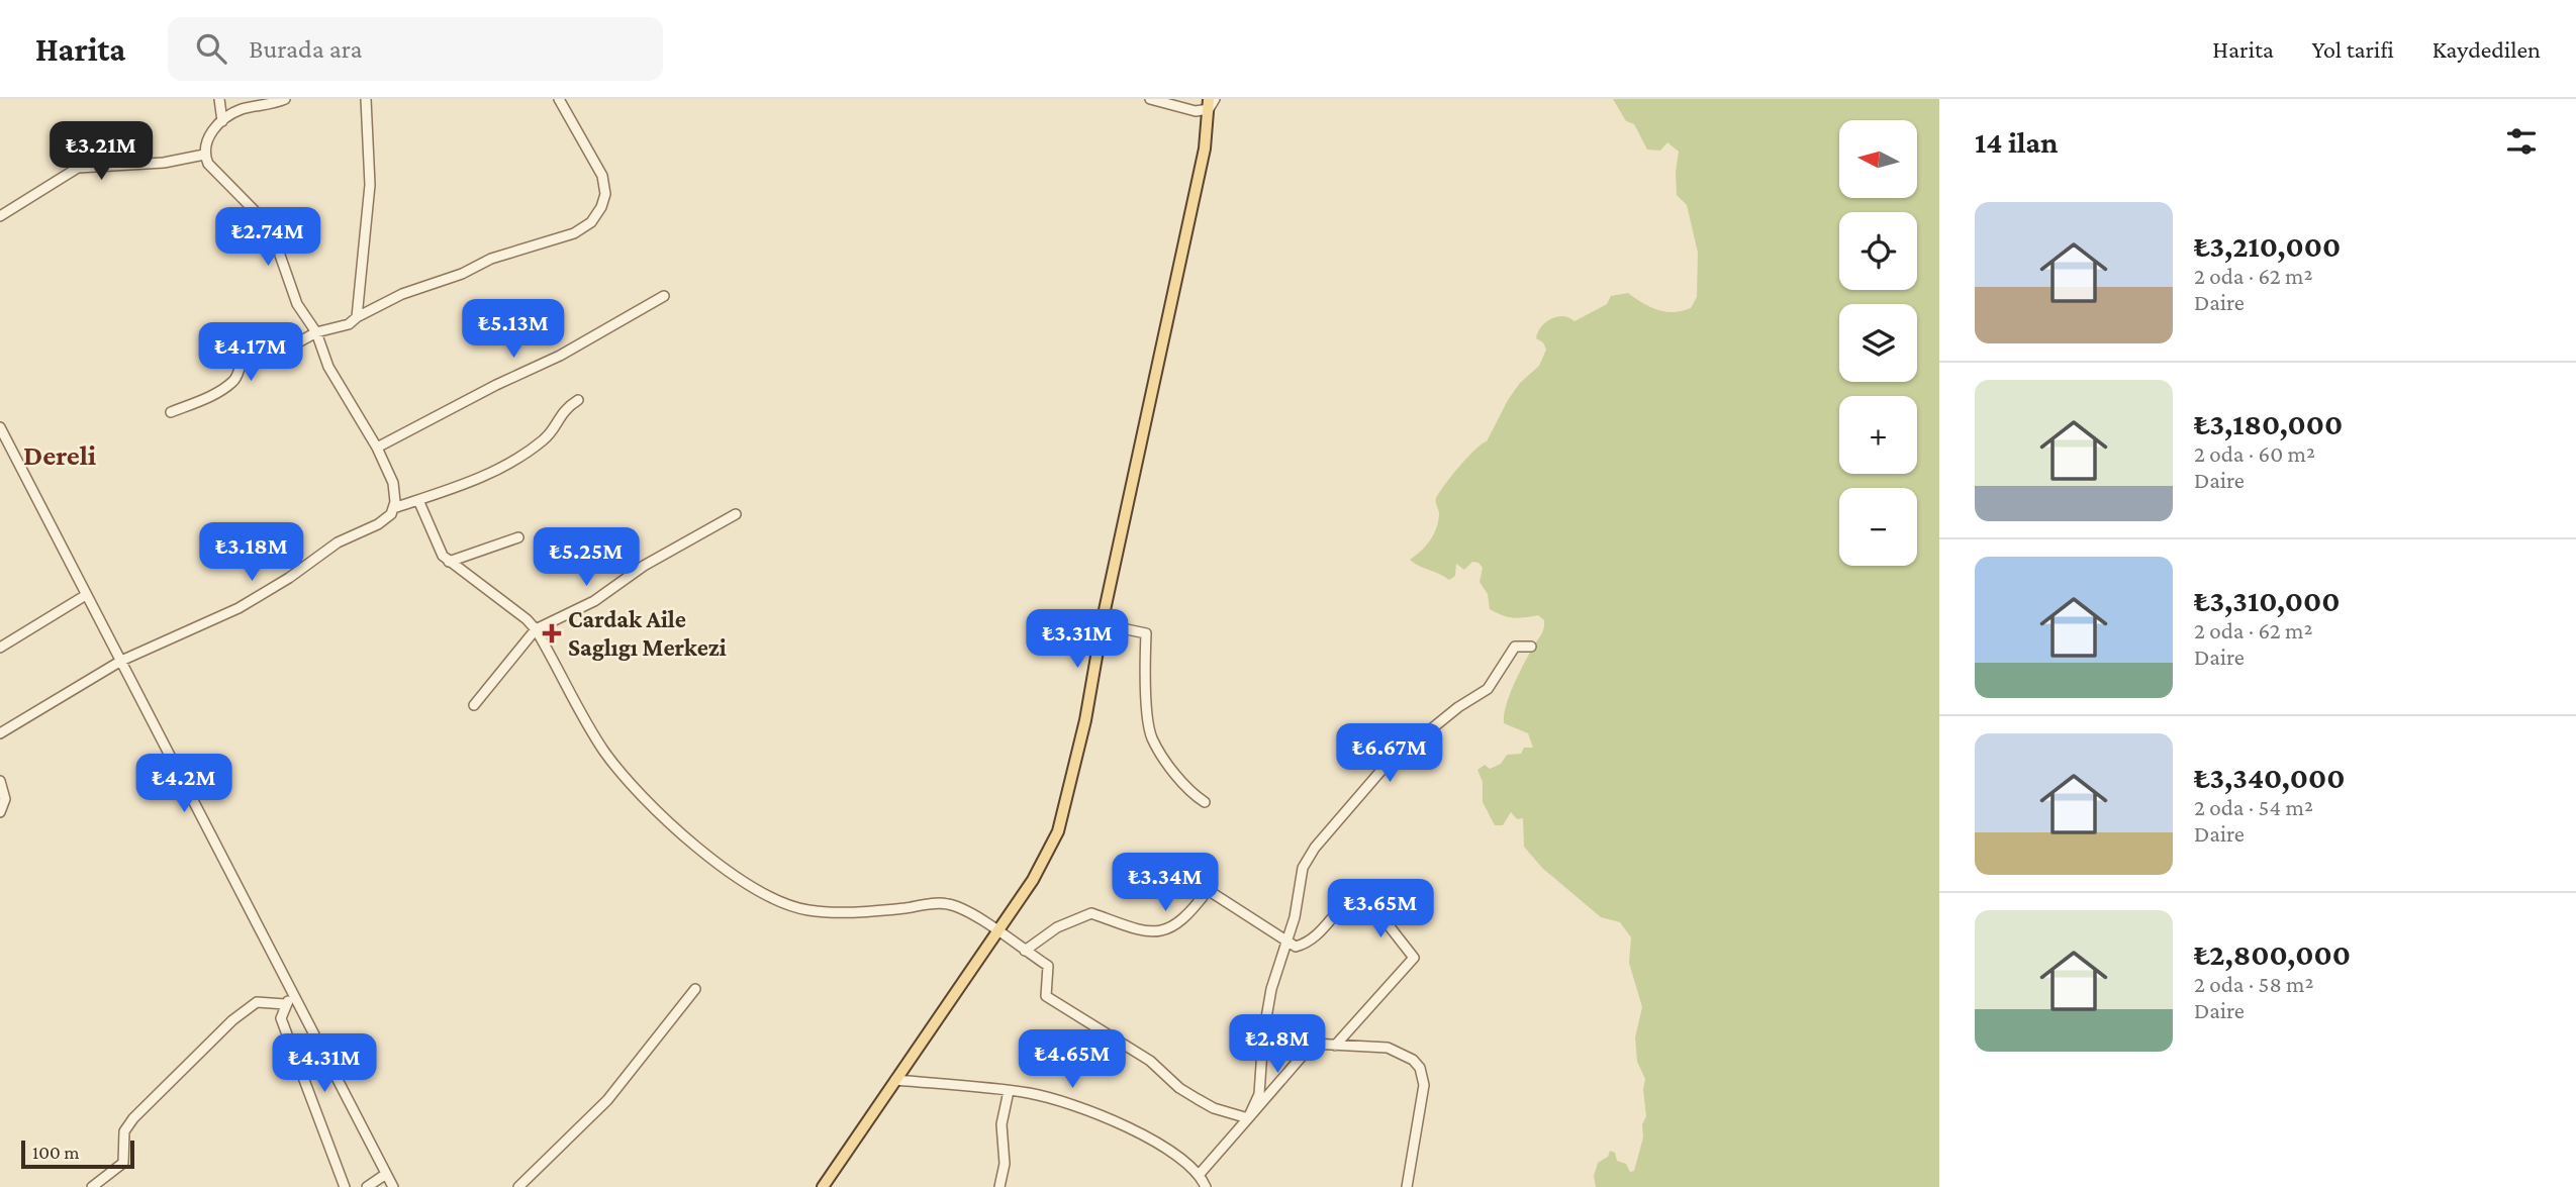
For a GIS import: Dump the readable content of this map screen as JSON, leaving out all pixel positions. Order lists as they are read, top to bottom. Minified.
{"districts":["Dereli"],"places":{"health":["Cardak Aile Saglıgı Merkezi"]},"scale_bar":"100 m","north":"left","page":{"header":"Harita","search":"Burada ara","nav":["Harita","Yol tarifi","Kaydedilen"],"heading":"14 ilan","map_buttons":["+","−"],"price":["₺3.21M","₺2.74M","₺5.13M","₺4.17M","₺3.18M","₺5.25M","₺3.31M","₺6.67M","₺4.2M","₺3.34M","₺3.65M","₺2.8M","₺4.65M","₺4.31M"],"list":[{"name":"₺3,210,000","note":"2 oda · 62 m² · Daire"},{"name":"₺3,180,000","note":"2 oda · 60 m² · Daire"},{"name":"₺3,310,000","note":"2 oda · 62 m² · Daire"},{"name":"₺3,340,000","note":"2 oda · 54 m² · Daire"},{"name":"₺2,800,000","note":"2 oda · 58 m² · Daire"}],"scale":"100 m"}}
